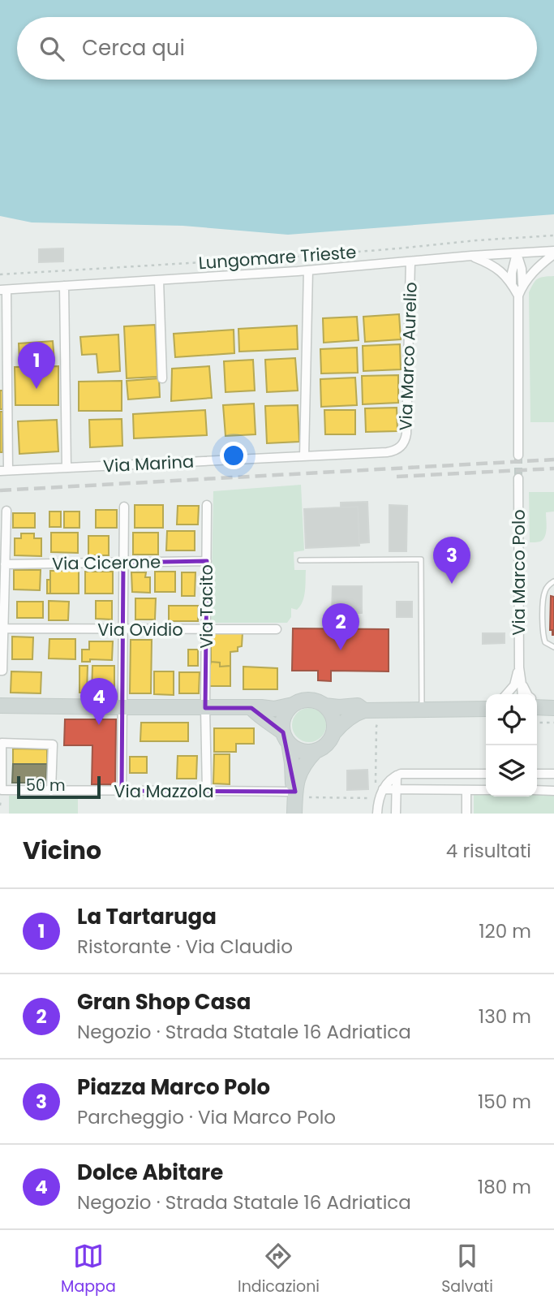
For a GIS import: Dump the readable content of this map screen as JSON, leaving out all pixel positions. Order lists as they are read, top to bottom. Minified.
{"streets":{"street":["Lungomare Trieste","Via Marco Aurelio","Via Marina","Via Cicerone","Via Marco Polo","Via Tacito","Via Ovidio","Via Mazzola"]},"crossings":[["Lungomare Trieste","Via Marco Aurelio"],["Via Marco Aurelio","Via Marina"],["Via Cicerone","Via Tacito"],["Via Tacito","Via Ovidio"],["Via Tacito","Via Mazzola"]],"scale_bar":"50 m","page":{"search":"Cerca qui","pins":["1","3","2","4"],"scale":"50 m","heading":["Vicino","4 risultati"],"list":[{"mark":"1","name":"La Tartaruga","note":"Ristorante · Via Claudio","value":"120 m"},{"mark":"2","name":"Gran Shop Casa","note":"Negozio · Strada Statale 16 Adriatica","value":"130 m"},{"mark":"3","name":"Piazza Marco Polo","note":"Parcheggio · Via Marco Polo","value":"150 m"},{"mark":"4","name":"Dolce Abitare","note":"Negozio · Strada Statale 16 Adriatica","value":"180 m"}],"nav":["Mappa","Indicazioni","Salvati"]}}
